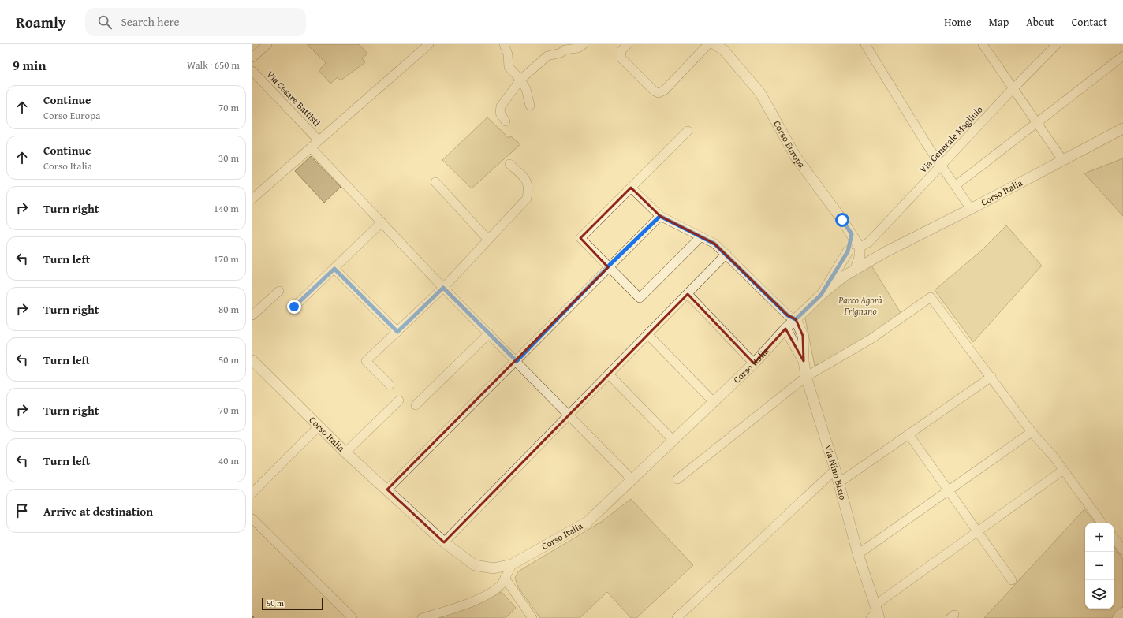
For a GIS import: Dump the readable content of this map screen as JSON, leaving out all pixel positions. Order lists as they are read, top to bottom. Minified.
{"streets":{"street":["Via Cesare Battisti","Via Generale Magliulo","Corso Europa","Corso Italia","Via Nino Bixio"]},"crossings":[["Corso Italia","Via Nino Bixio"]],"parks":["Parco Agorà Frignano"],"scale_bar":"50 m","page":{"header":"Roamly","search":"Search here","nav":["Home","Map","About","Contact"],"heading":["9 min","Walk · 650 m"],"list":[["Continue","Corso Europa","70 m"],["Continue","Corso Italia","30 m"],["Turn right","140 m"],["Turn left","170 m"],["Turn right","80 m"],["Turn left","50 m"],["Turn right","70 m"],["Turn left","40 m"],"Arrive at destination"],"map_buttons":["+","−"],"scale":"50 m"}}
